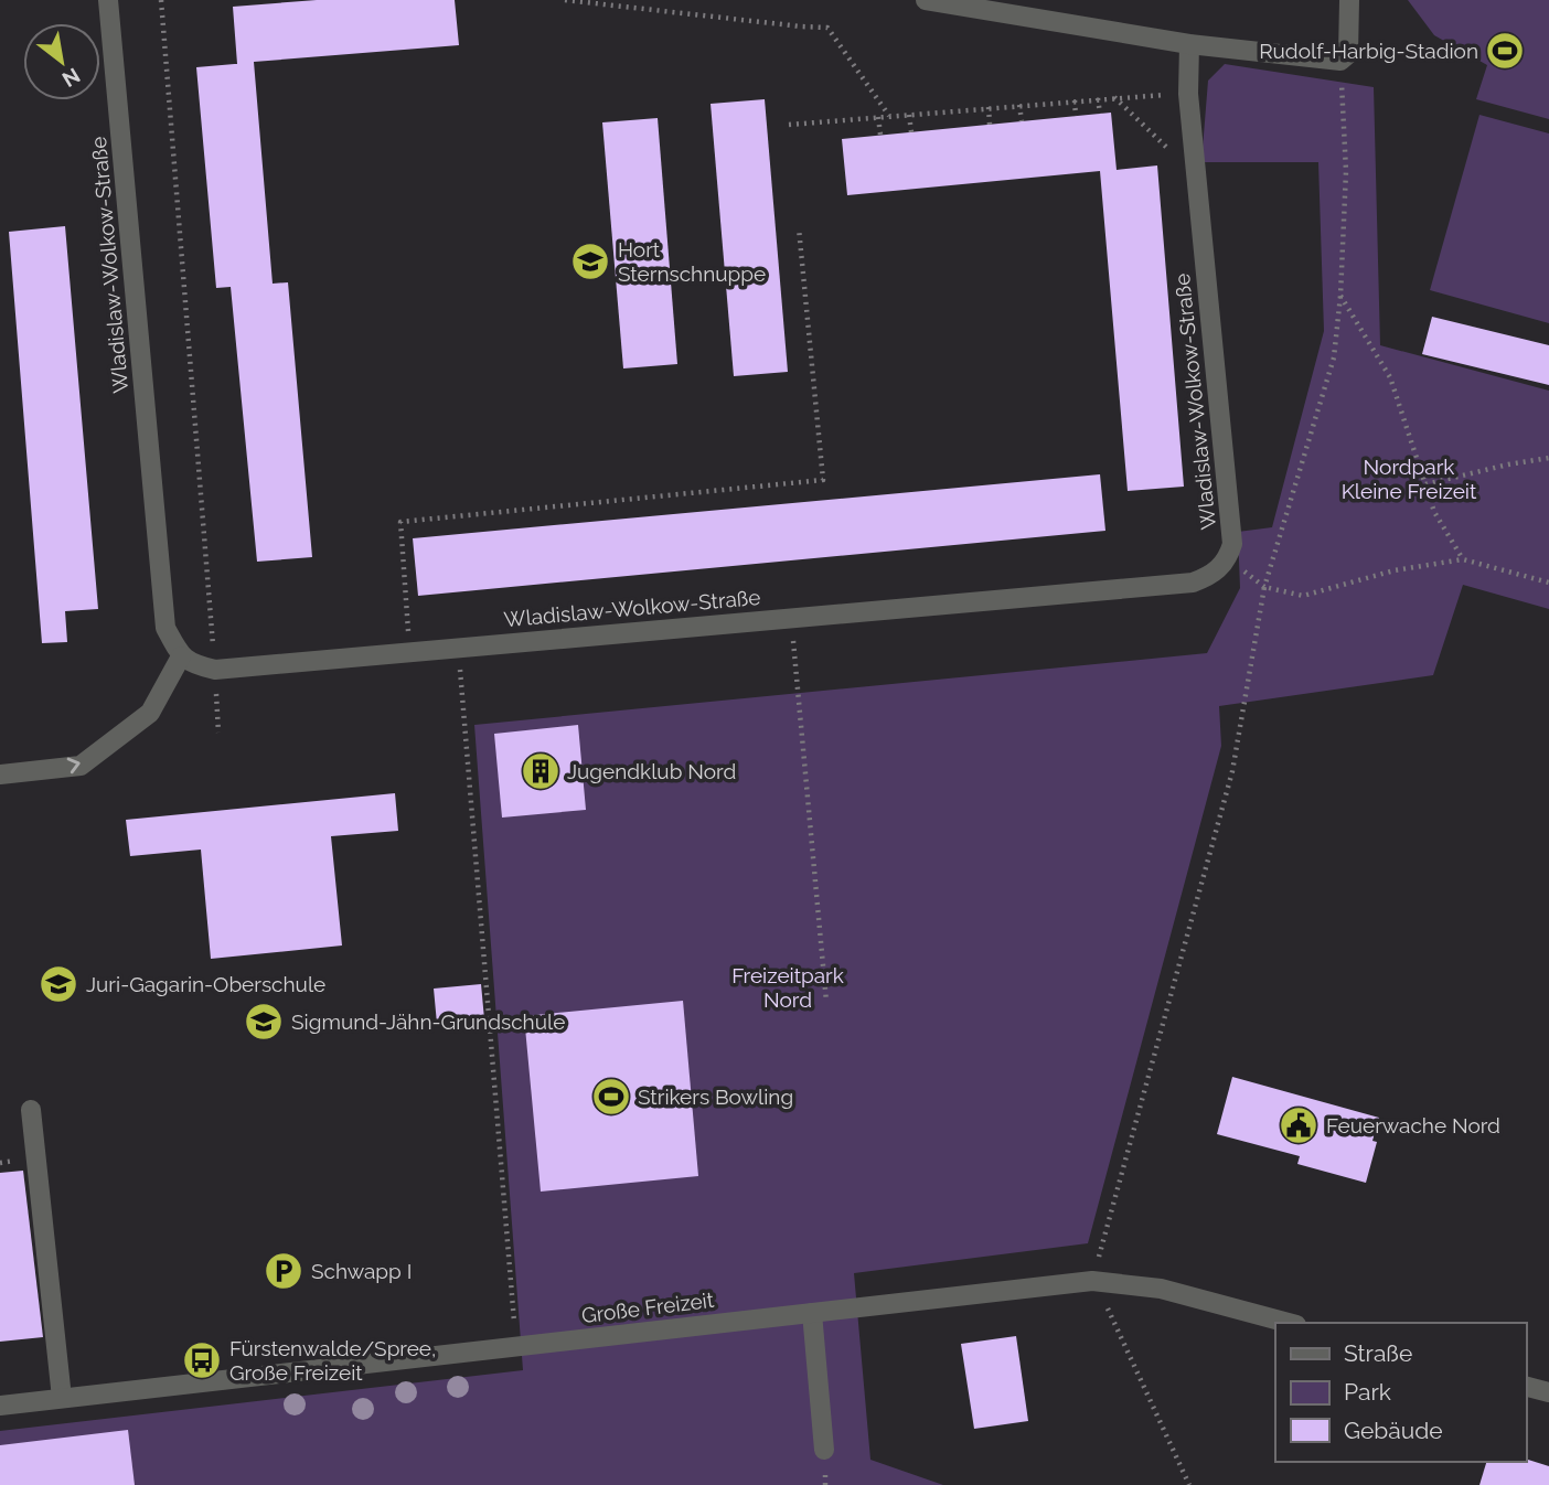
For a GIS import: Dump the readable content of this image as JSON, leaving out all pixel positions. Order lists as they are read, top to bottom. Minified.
{"streets":{"street":["Wladislaw-Wolkow-Straße","Große Freizeit"]},"parks":["Nordpark Kleine Freizeit","Freizeitpark Nord"],"places":{"sports":["Rudolf-Harbig-Stadion","Strikers Bowling"],"school or university":["Hort Sternschnuppe","Juri-Gagarin-Oberschule","Sigmund-Jähn-Grundschule"],"building":["Jugendklub Nord"],"public building":["Feuerwache Nord"],"parking":["Schwapp I"],"bus stop":["Fürstenwalde/Spree, Große Freizeit"]},"legend":["Straße","Park","Gebäude"],"north":"bottom right"}
